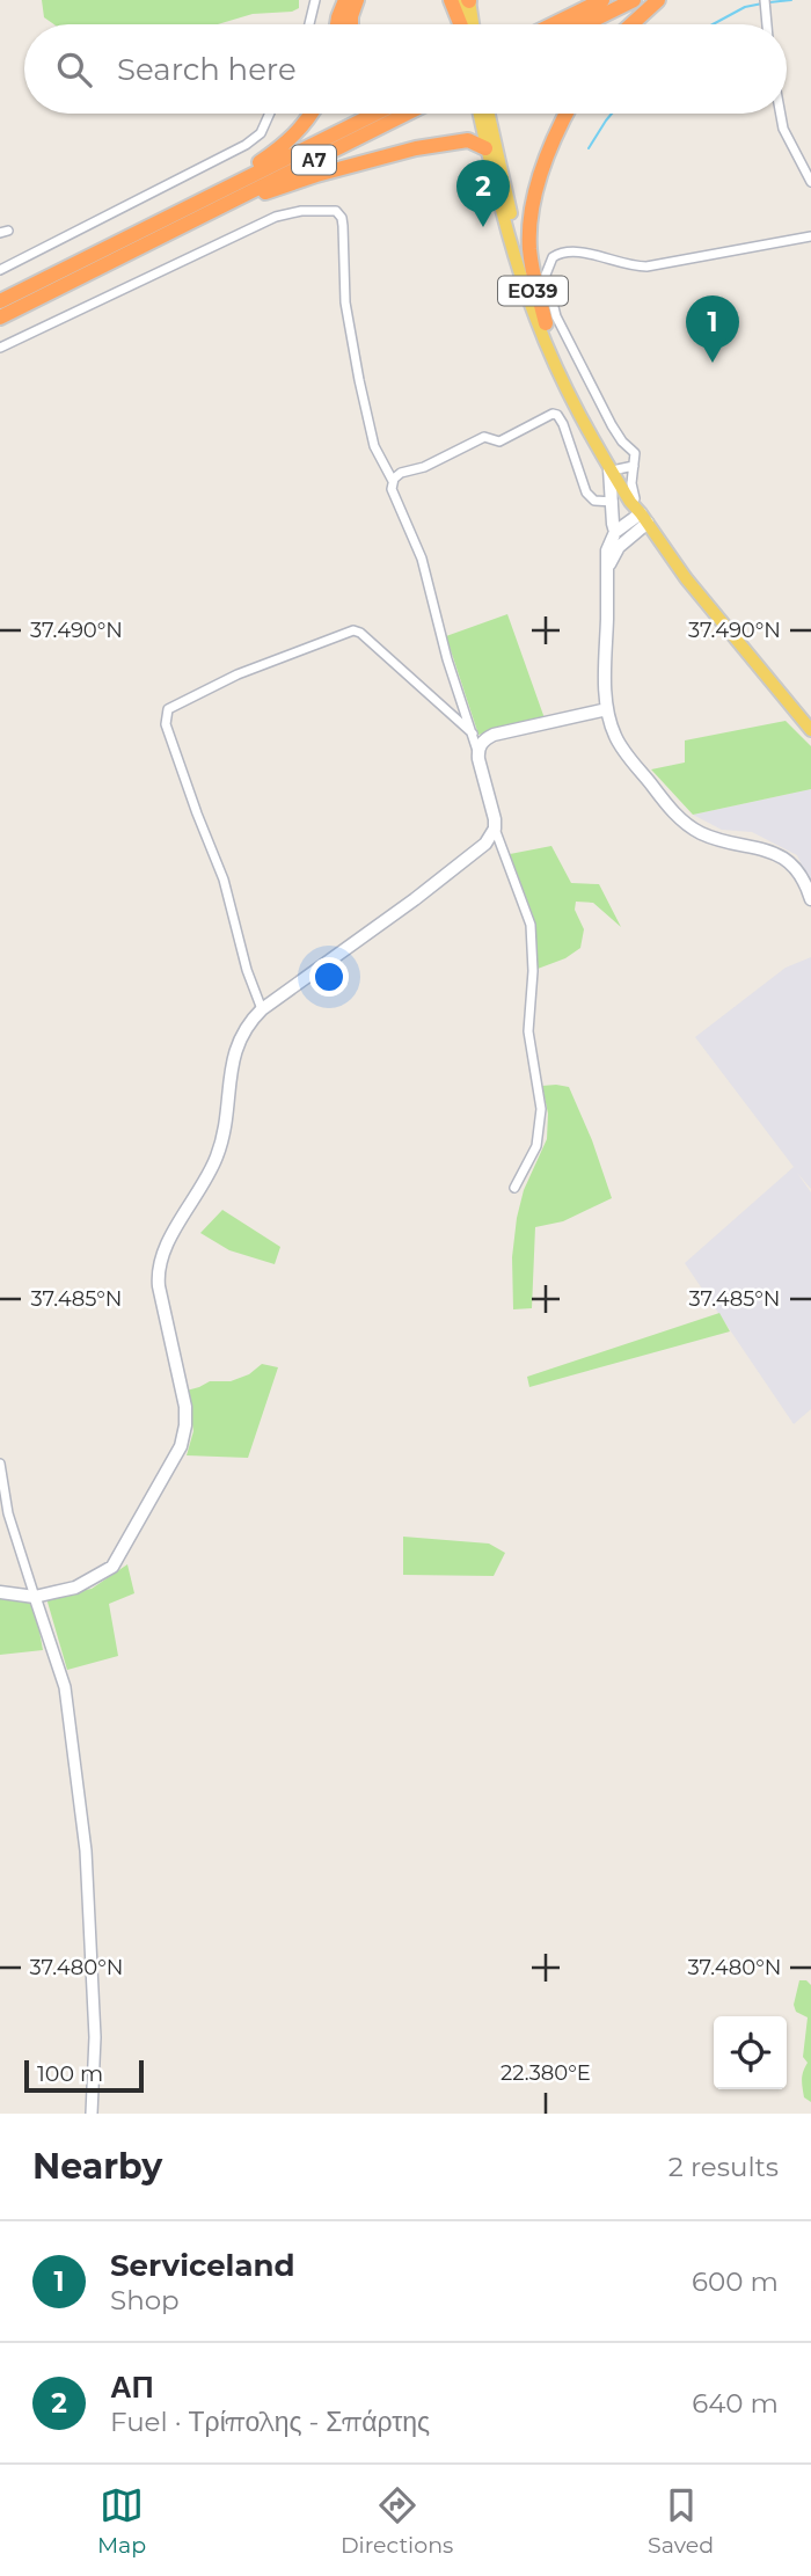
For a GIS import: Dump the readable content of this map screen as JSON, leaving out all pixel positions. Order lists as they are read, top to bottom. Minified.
{"streets":{"highway":["Α7"],"main road":["ΕΟ39"]},"scale_bar":"100 m","page":{"search":"Search here","pins":["2","1"],"scale":"100 m","heading":["Nearby","2 results"],"list":[{"mark":"1","name":"Serviceland","note":"Shop","value":"600 m"},{"mark":"2","name":"ΑΠ","note":"Fuel · Τρίπολης - Σπάρτης","value":"640 m"}],"nav":["Map","Directions","Saved"]},"coordinates":["37.490°N","37.485°N","37.480°N","22.380°E"]}
